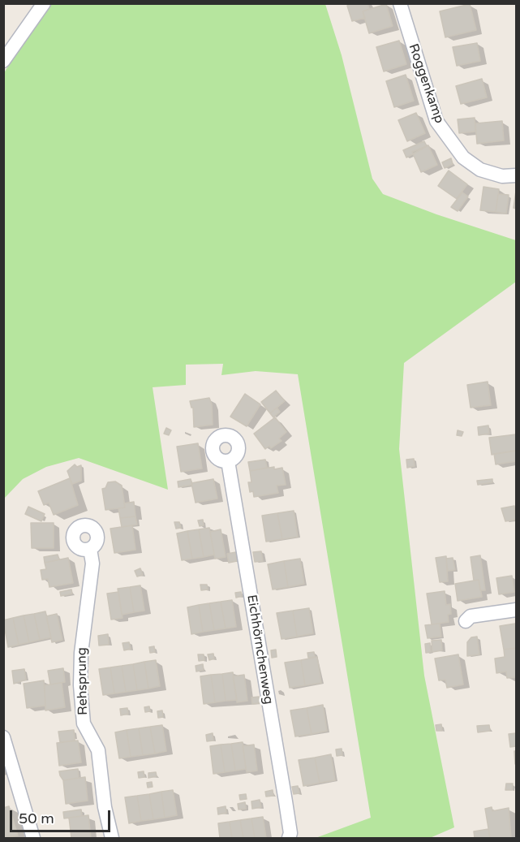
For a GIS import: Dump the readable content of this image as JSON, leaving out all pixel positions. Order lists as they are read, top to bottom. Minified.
{"streets":{"street":["Roggenkamp","Eichhörnchenweg","Rehsprung"]},"scale_bar":"50 m"}
